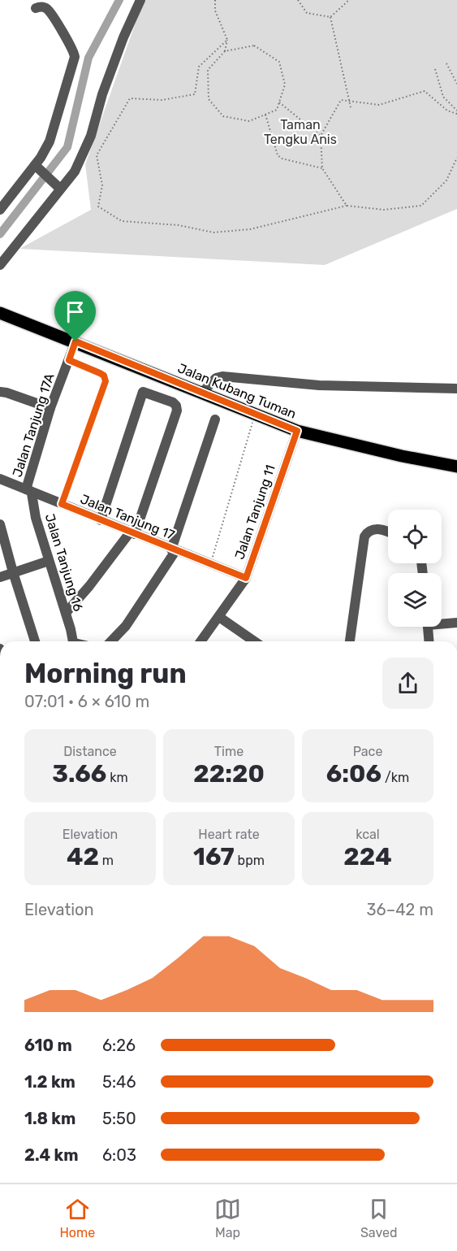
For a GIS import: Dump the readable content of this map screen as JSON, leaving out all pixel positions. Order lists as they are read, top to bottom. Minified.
{"streets":{"main road":["Jalan Kubang Tuman"],"street":["Jalan Tanjung 17A","Jalan Tanjung 11","Jalan Tanjung 17","Jalan Tanjung 16"]},"crossings":[["Jalan Kubang Tuman","Jalan Tanjung 17A"],["Jalan Kubang Tuman","Jalan Tanjung 11"],["Jalan Tanjung 17A","Jalan Tanjung 17"],["Jalan Tanjung 17A","Jalan Tanjung 16"],["Jalan Tanjung 11","Jalan Tanjung 17"],["Jalan Tanjung 17","Jalan Tanjung 16"]],"parks":["Taman Tengku Anis"],"page":{"heading":["Morning run","07:01 · 6 × 610 m"],"stats":[["Distance","3.66 km"],["Time","22:20"],["Pace","6:06 /km"],["Elevation","42 m"],["Heart rate","167 bpm"],["kcal","224"]],"chart":["Elevation","36–42 m"],"list":[{"name":"610 m","note":"6:26"},{"name":"1.2 km","note":"5:46"},{"name":"1.8 km","note":"5:50"},{"name":"2.4 km","note":"6:03"}],"tabs":["Home","Map","Saved"]}}
